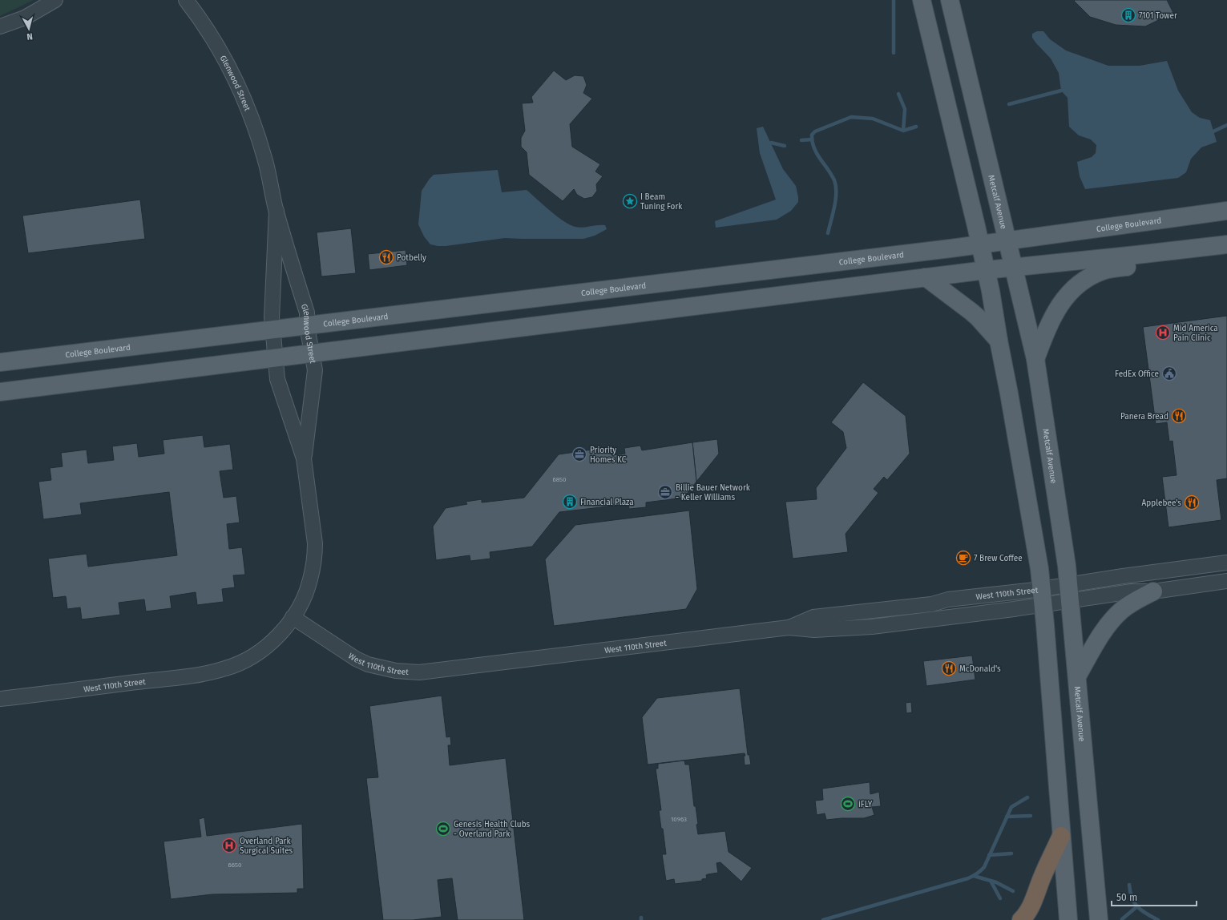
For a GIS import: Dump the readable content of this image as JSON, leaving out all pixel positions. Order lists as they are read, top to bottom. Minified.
{"streets":{"main road":["Metcalf Avenue","College Boulevard"],"street":["Glenwood Street","West 110th Street"]},"crossings":[["Glenwood Street","College Boulevard"],["Glenwood Street","West 110th Street"],["Metcalf Avenue","College Boulevard"],["Metcalf Avenue","West 110th Street"]],"places":{"building":["7101 Tower","Financial Plaza"],"place":["I Beam Tuning Fork"],"restaurant":["Potbelly","Panera Bread","Applebee's","McDonald's"],"hospital":["Mid America Pain Clinic","Overland Park Surgical Suites"],"public building":["FedEx Office"],"office":["Priority Homes KC","Billie Bauer Network - Keller Williams"],"cafe":["7 Brew Coffee"],"sports":["iFLY","Genesis Health Clubs - Overland Park"]},"house_numbers":["6850","10963","6650"],"scale_bar":"50 m","north":"bottom"}
